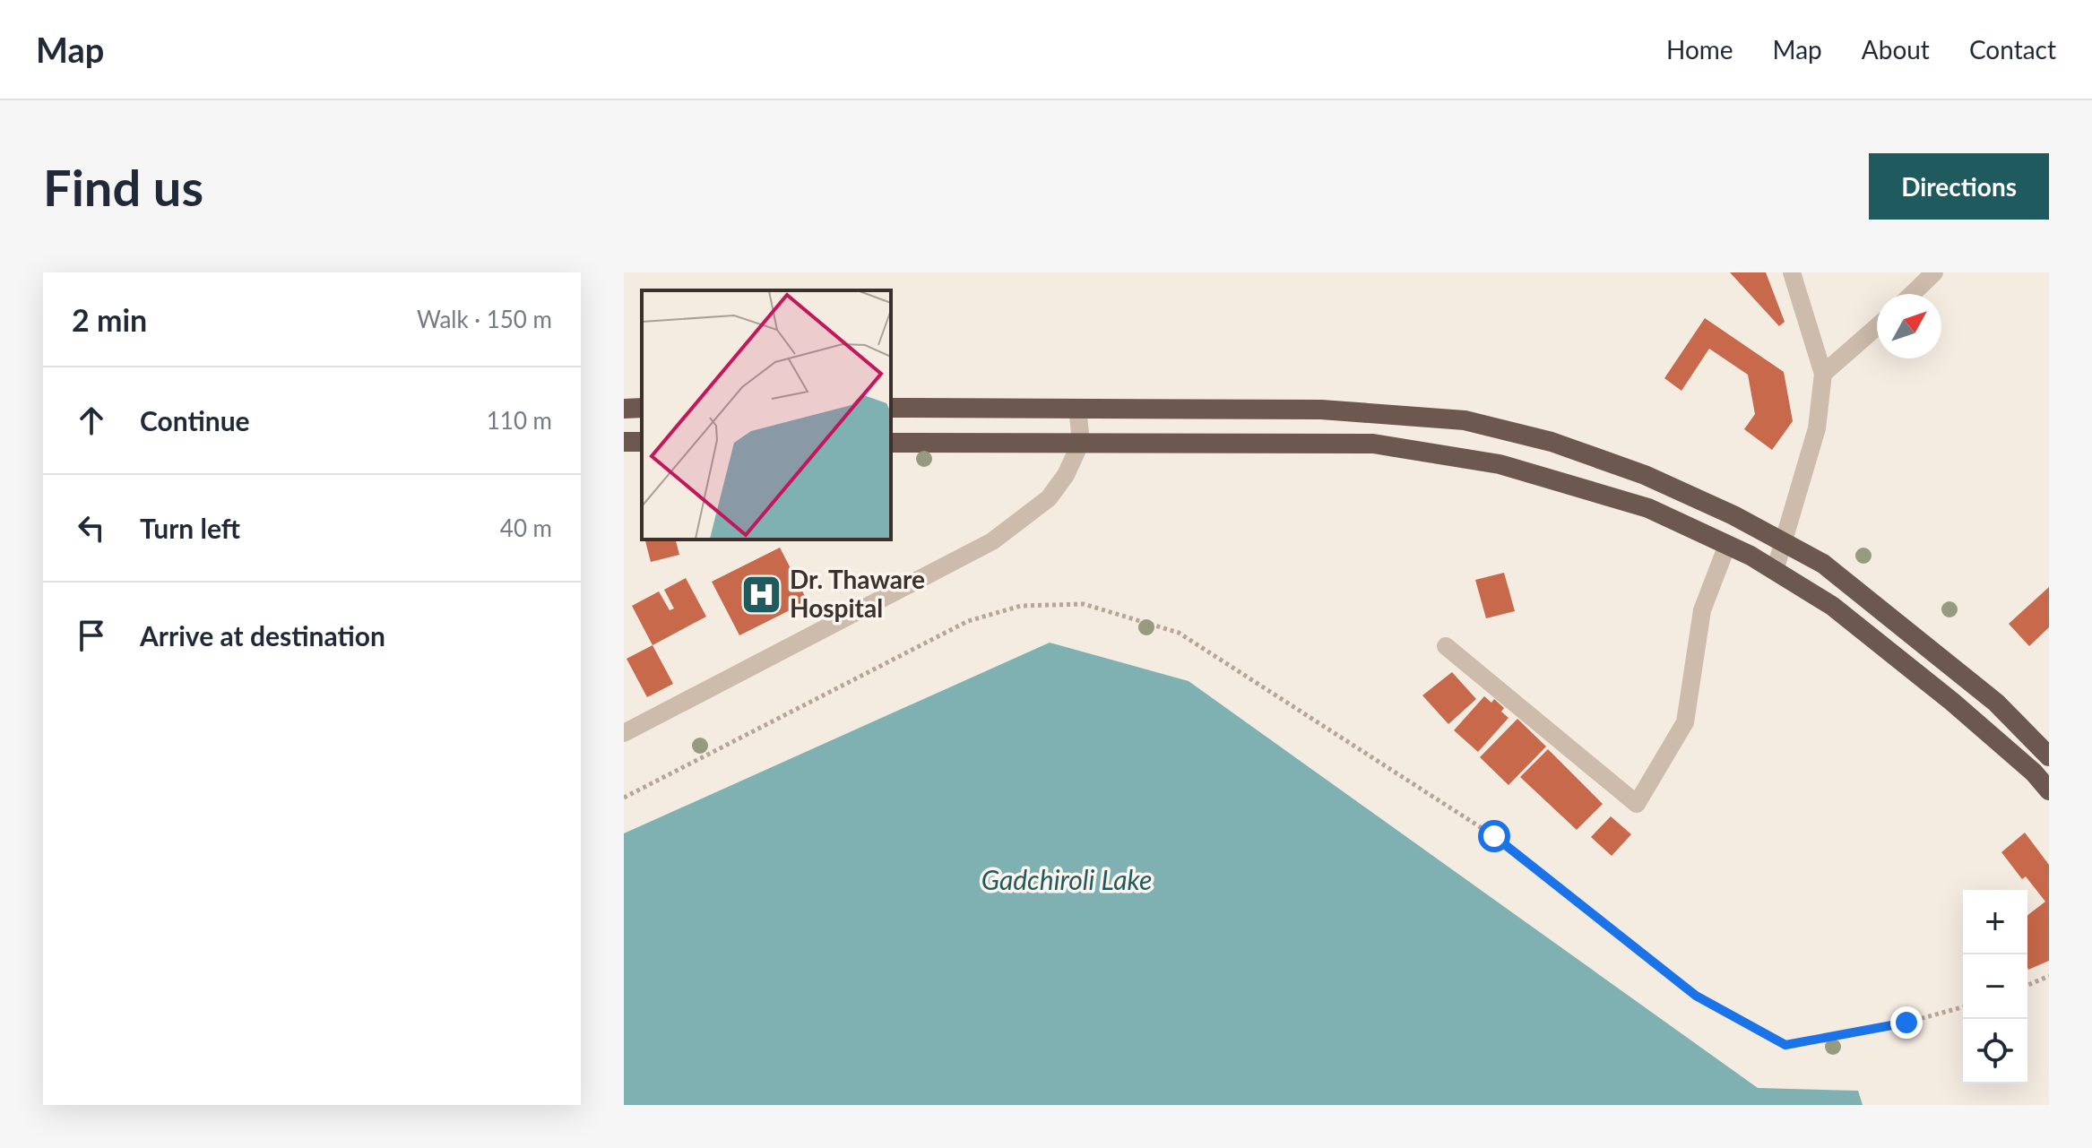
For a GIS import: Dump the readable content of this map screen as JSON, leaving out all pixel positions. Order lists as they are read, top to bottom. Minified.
{"water":["Gadchiroli Lake"],"places":{"hospital":["Dr. Thaware Hospital"]},"north":"top right","page":{"header":"Map","nav":["Home","Map","About","Contact"],"buttons":"Directions","title":"Find us","heading":["2 min","Walk · 150 m"],"list":[["Continue","110 m"],["Turn left","40 m"],"Arrive at destination"],"map_buttons":["+","−"]}}
